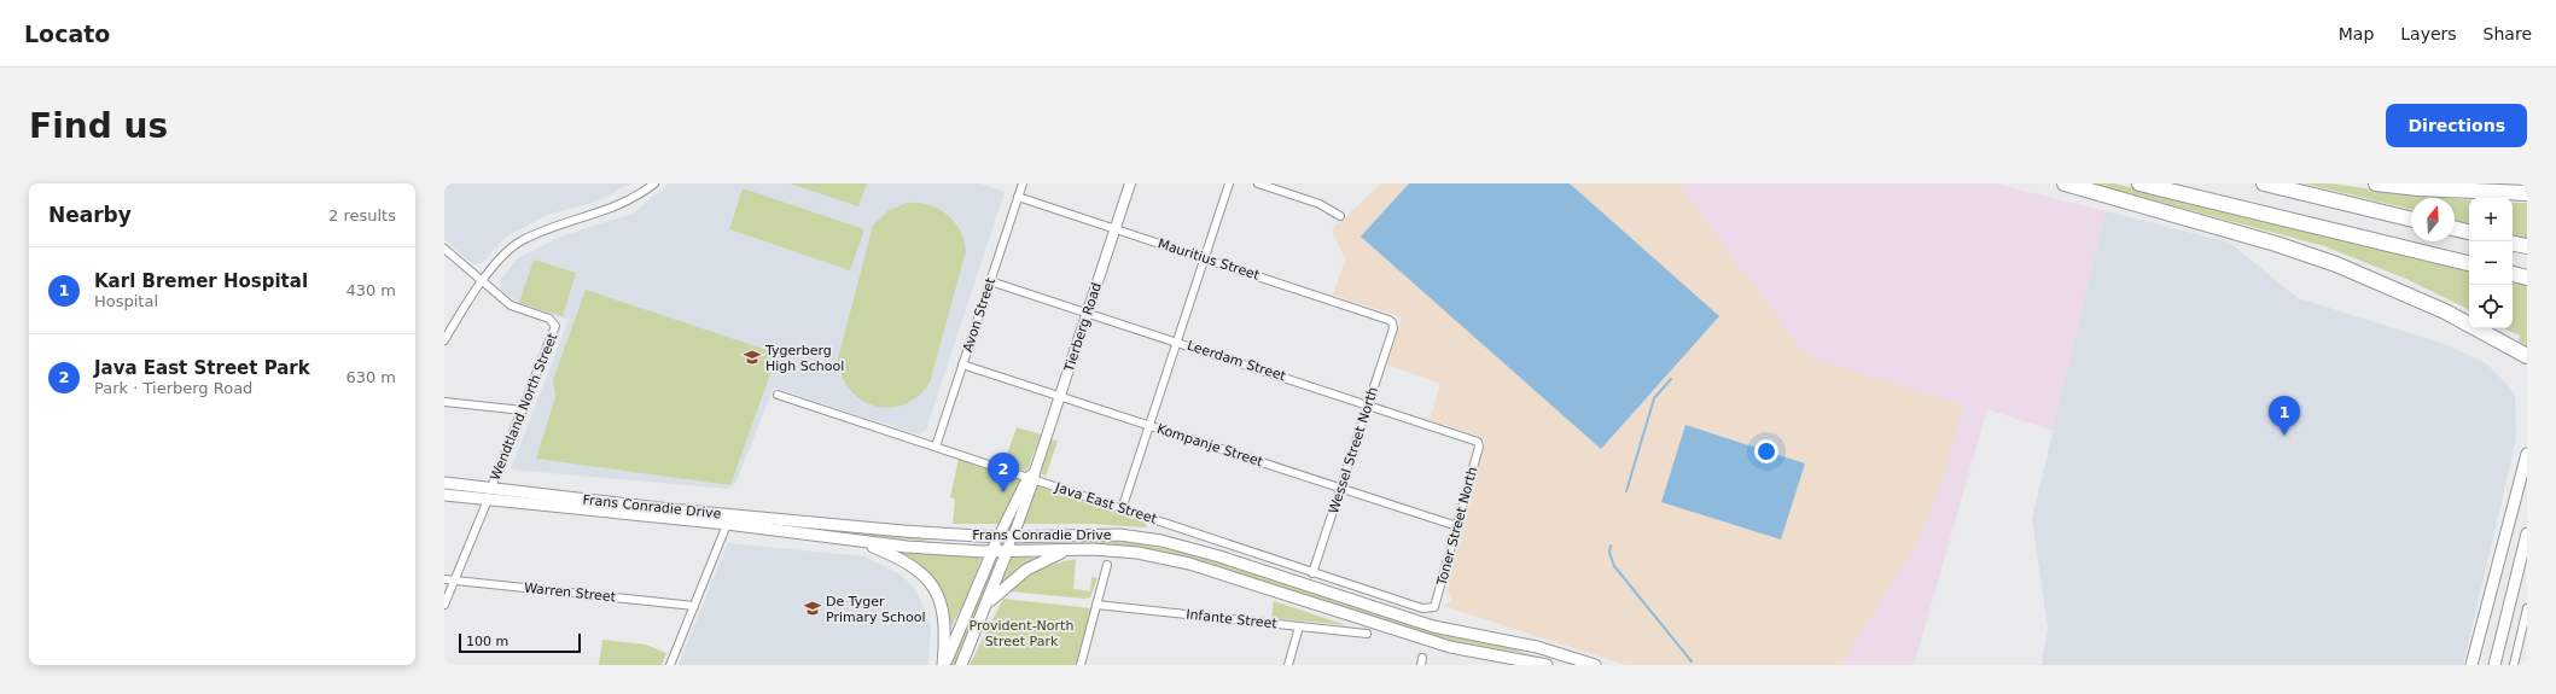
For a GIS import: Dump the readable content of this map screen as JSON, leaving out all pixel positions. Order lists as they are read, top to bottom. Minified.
{"streets":{"main road":["Tierberg Road","Frans Conradie Drive"],"street":["Mauritius Street","Avon Street","Leerdam Street","Wendtland North Street","Kompanje Street","Wessel Street North","Java East Street","Toner Street North","Warren Street","Infante Street"]},"crossings":[["Mauritius Street","Avon Street"],["Mauritius Street","Tierberg Road"],["Mauritius Street","Wessel Street North"],["Avon Street","Leerdam Street"],["Avon Street","Kompanje Street"],["Avon Street","Java East Street"],["Tierberg Road","Leerdam Street"],["Tierberg Road","Kompanje Street"],["Tierberg Road","Java East Street"],["Tierberg Road","Frans Conradie Drive"],["Leerdam Street","Wessel Street North"],["Leerdam Street","Toner Street North"],["Wendtland North Street","Frans Conradie Drive"],["Wendtland North Street","Warren Street"],["Kompanje Street","Wessel Street North"],["Kompanje Street","Toner Street North"],["Wessel Street North","Java East Street"],["Java East Street","Toner Street North"]],"parks":["Provident-North Street Park"],"places":{"school or university":["Tygerberg High School","De Tyger Primary School"]},"scale_bar":"100 m","north":"top","page":{"header":"Locato","nav":["Map","Layers","Share"],"buttons":"Directions","title":"Find us","heading":["Nearby","2 results"],"map_buttons":["+","−"],"list":[{"mark":"1","name":"Karl Bremer Hospital","note":"Hospital","value":"430 m"},{"mark":"2","name":"Java East Street Park","note":"Park · Tierberg Road","value":"630 m"}],"pins":["1","2"],"scale":"100 m"}}
